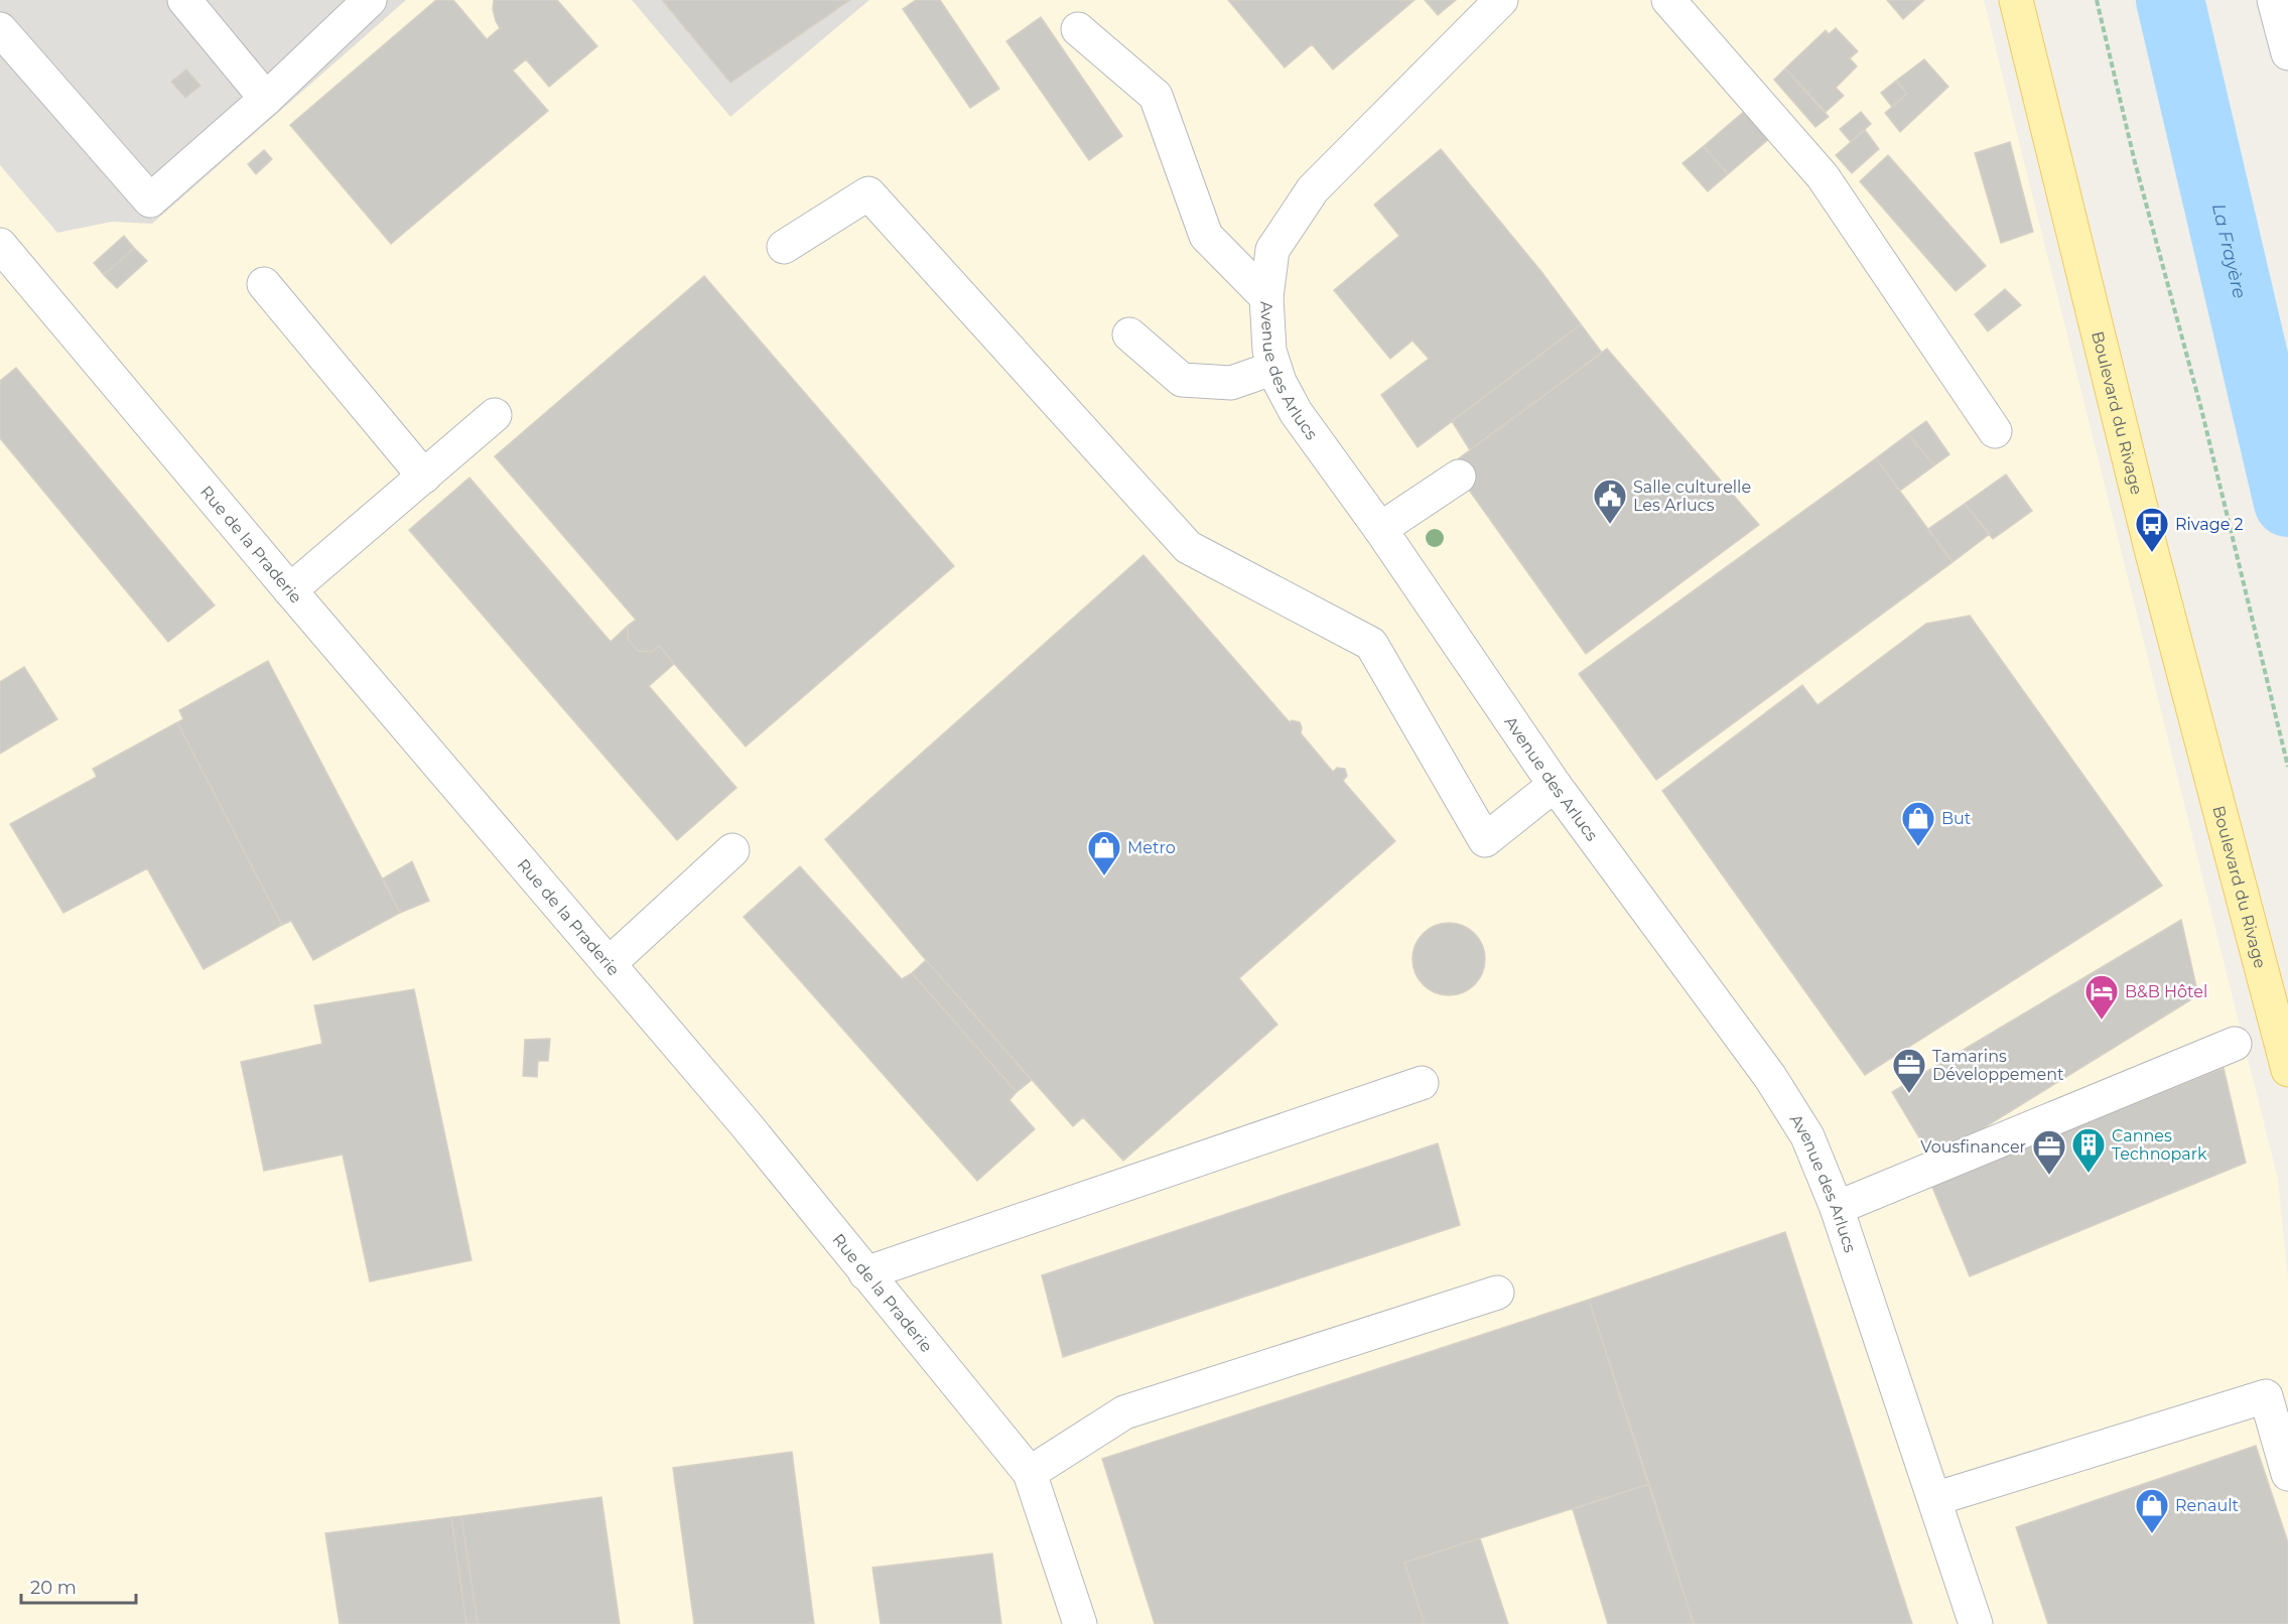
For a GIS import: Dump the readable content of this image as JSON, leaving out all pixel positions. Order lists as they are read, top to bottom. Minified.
{"streets":{"main road":["Boulevard du Rivage"],"street":["Avenue des Arlucs","Rue de la Praderie"]},"water":["La Frayère"],"places":{"public building":["Salle culturelle Les Arlucs"],"bus stop":["Rivage 2"],"shop":["But","Metro","Renault"],"hotel":["B&B Hôtel"],"office":["Tamarins Développement","Vousfinancer"],"building":["Cannes Technopark"]},"scale_bar":"20 m"}
